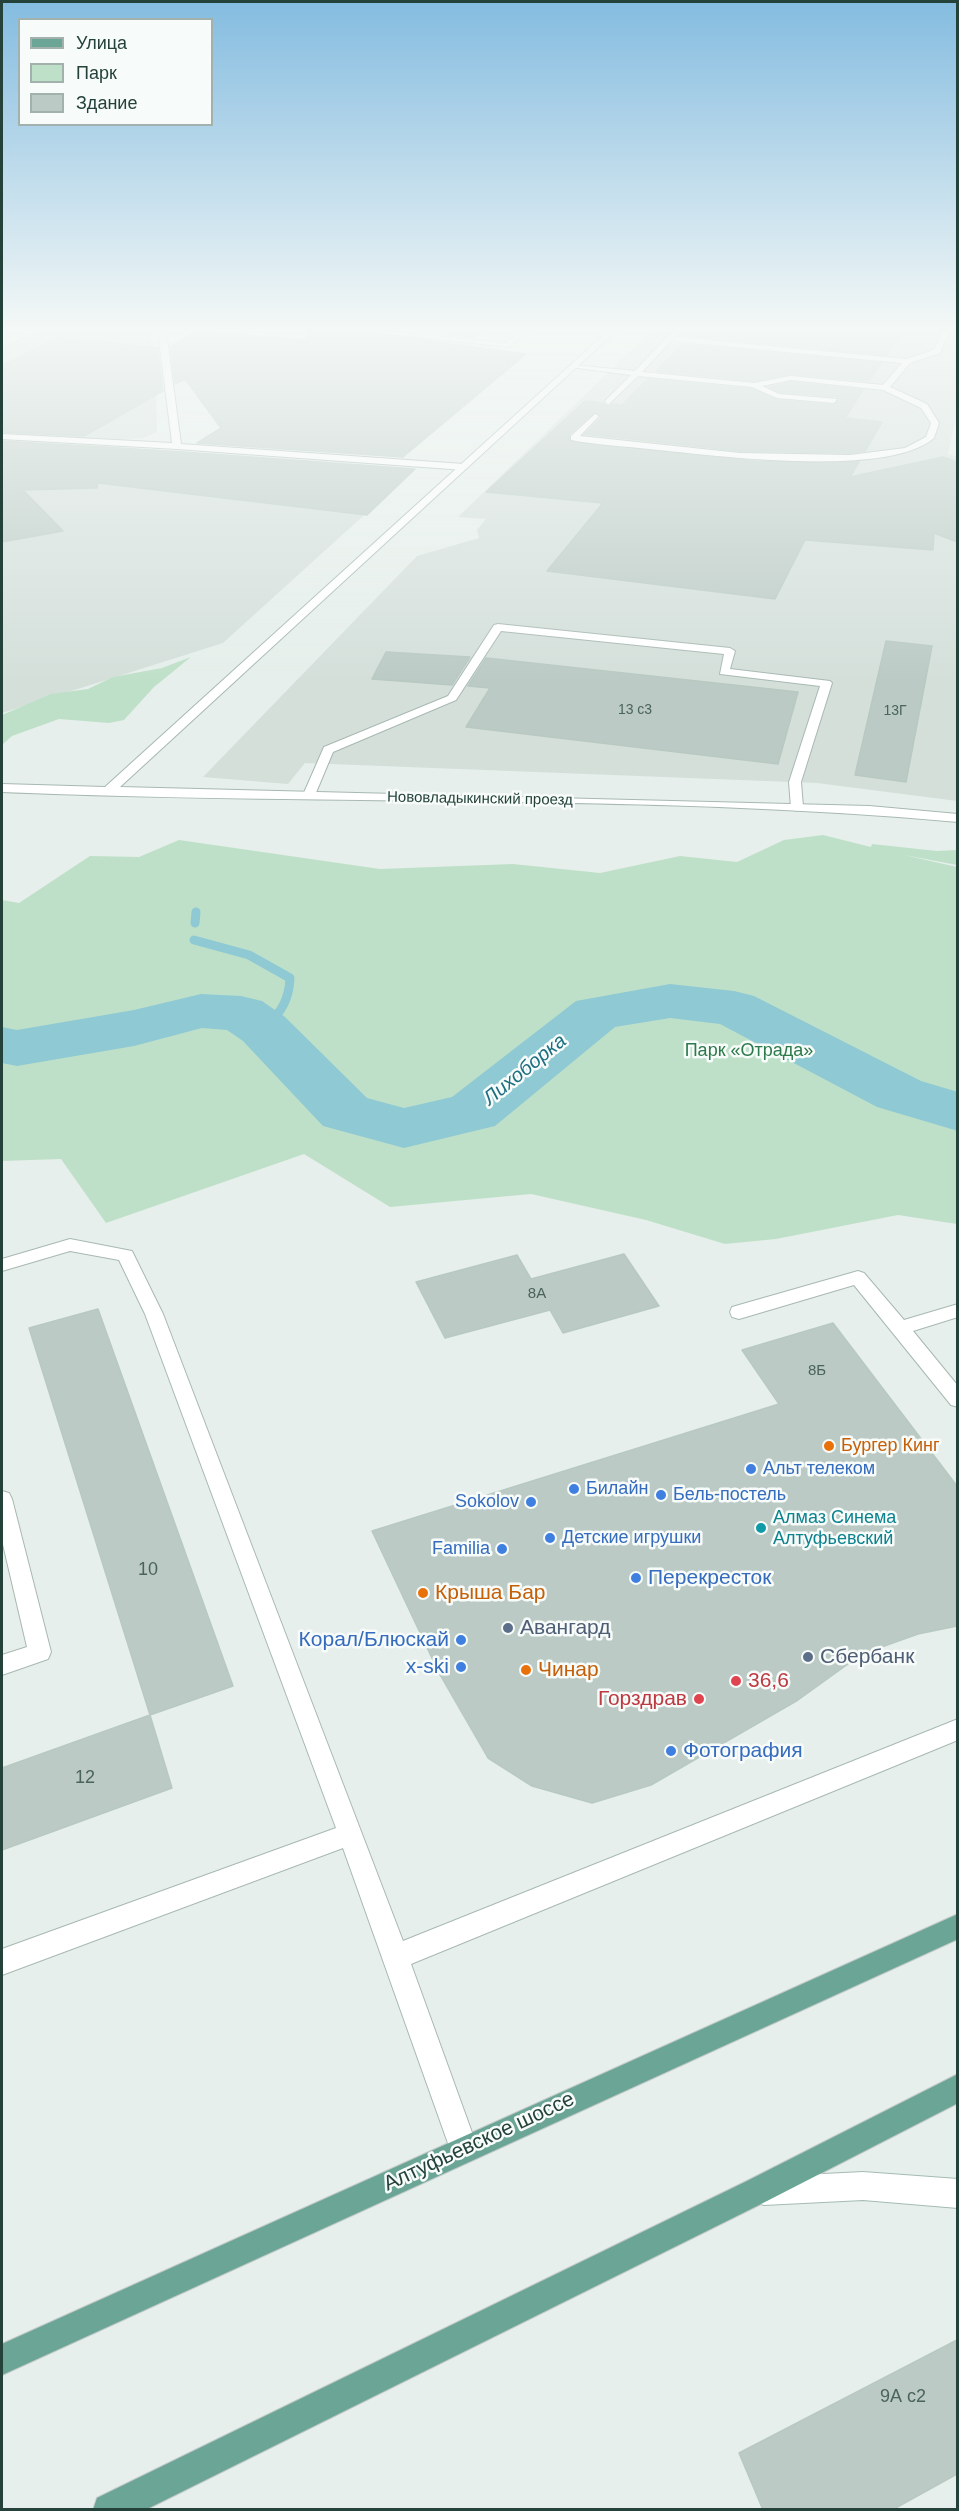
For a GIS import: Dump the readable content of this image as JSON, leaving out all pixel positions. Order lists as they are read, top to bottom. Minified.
{"streets":{"main road":["Алтуфьевское шоссе"],"street":["Нововладыкинский проезд"]},"water":["Лихоборка"],"parks":["Парк «Отрада»"],"places":["Бургер Кинг","Альт телеком","Билайн","Бель-постель","Sokolov","Алмаз Синема Алтуфьевский","Детские игрушки","Familia","Перекресток","Крыша Бар","Авангард","Корал/Блюскай","Сбербанк","x-ski","Чинар","36,6","Горздрав","Фотография"],"house_numbers":["13 с3","13Г","8А","8Б","10","12","9А с2"],"legend":["Улица","Парк","Здание"]}
